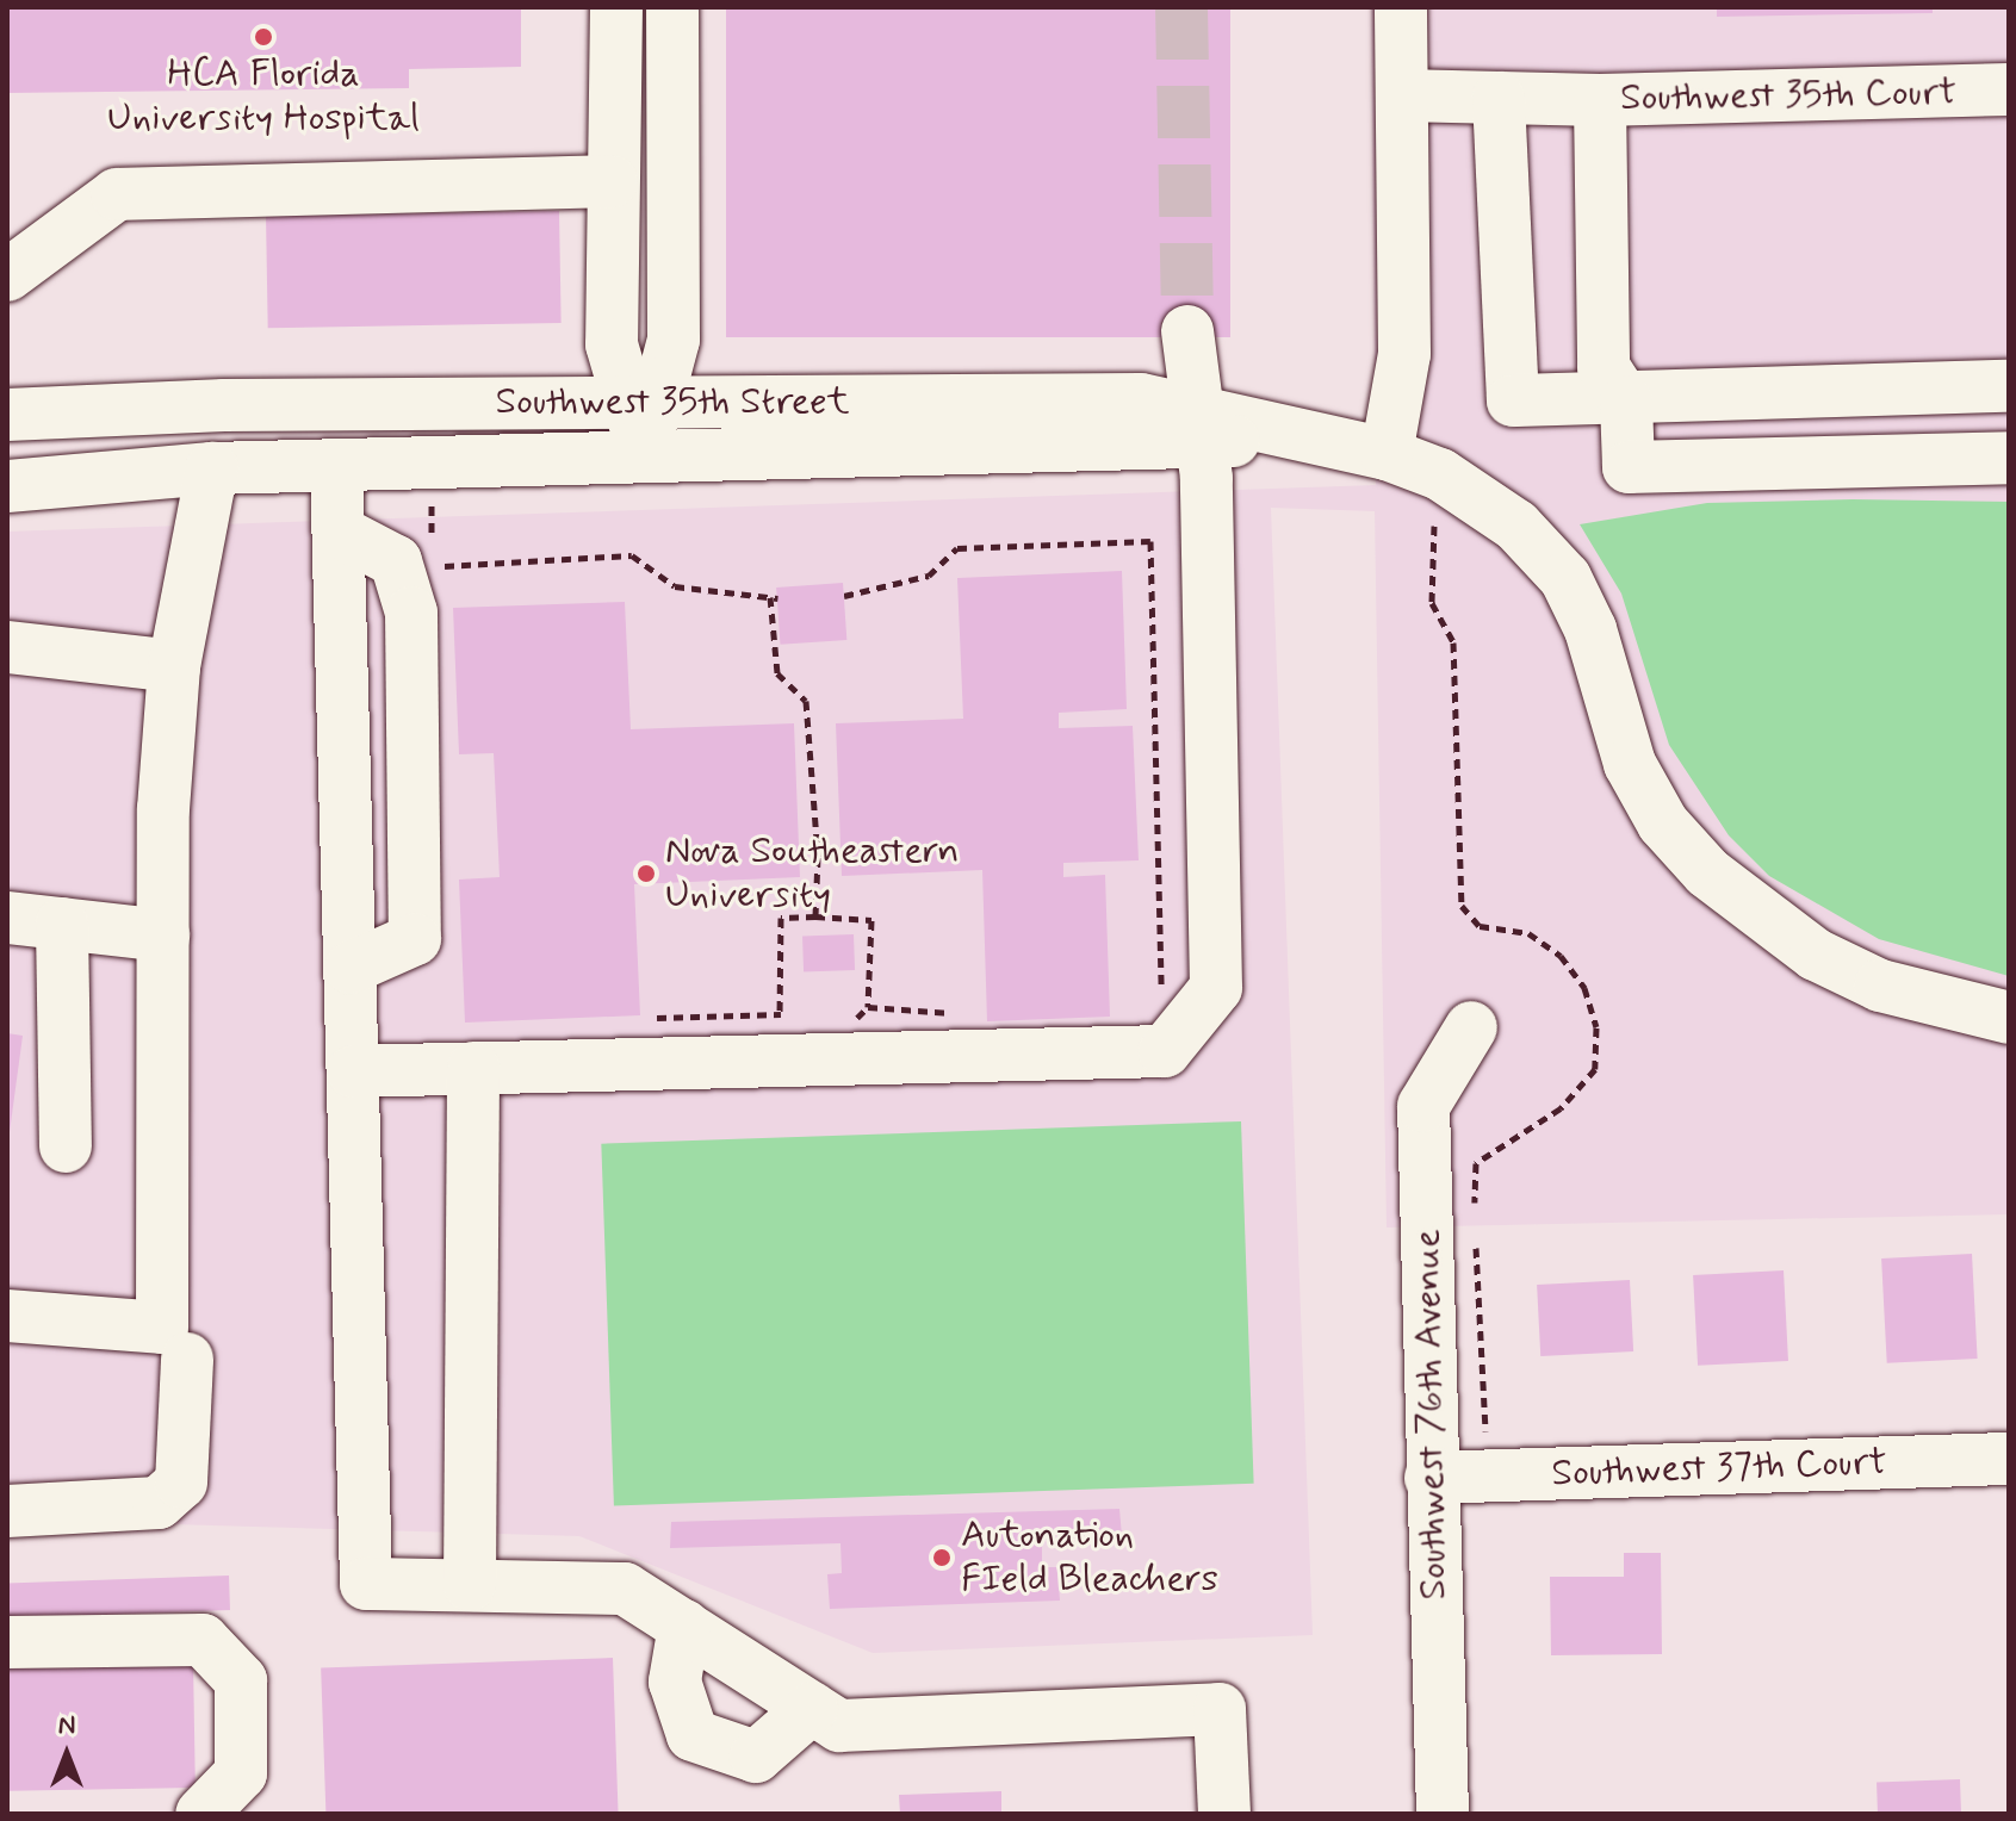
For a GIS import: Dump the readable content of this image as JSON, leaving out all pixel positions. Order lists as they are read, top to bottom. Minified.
{"streets":{"street":["Southwest 35th Court","Southwest 35th Street","Southwest 76th Avenue","Southwest 37th Court"]},"crossings":[["Southwest 76th Avenue","Southwest 37th Court"]],"places":["HCA Florida University Hospital","Nova Southeastern University","Autonation FIeld Bleachers"],"north":"top"}
